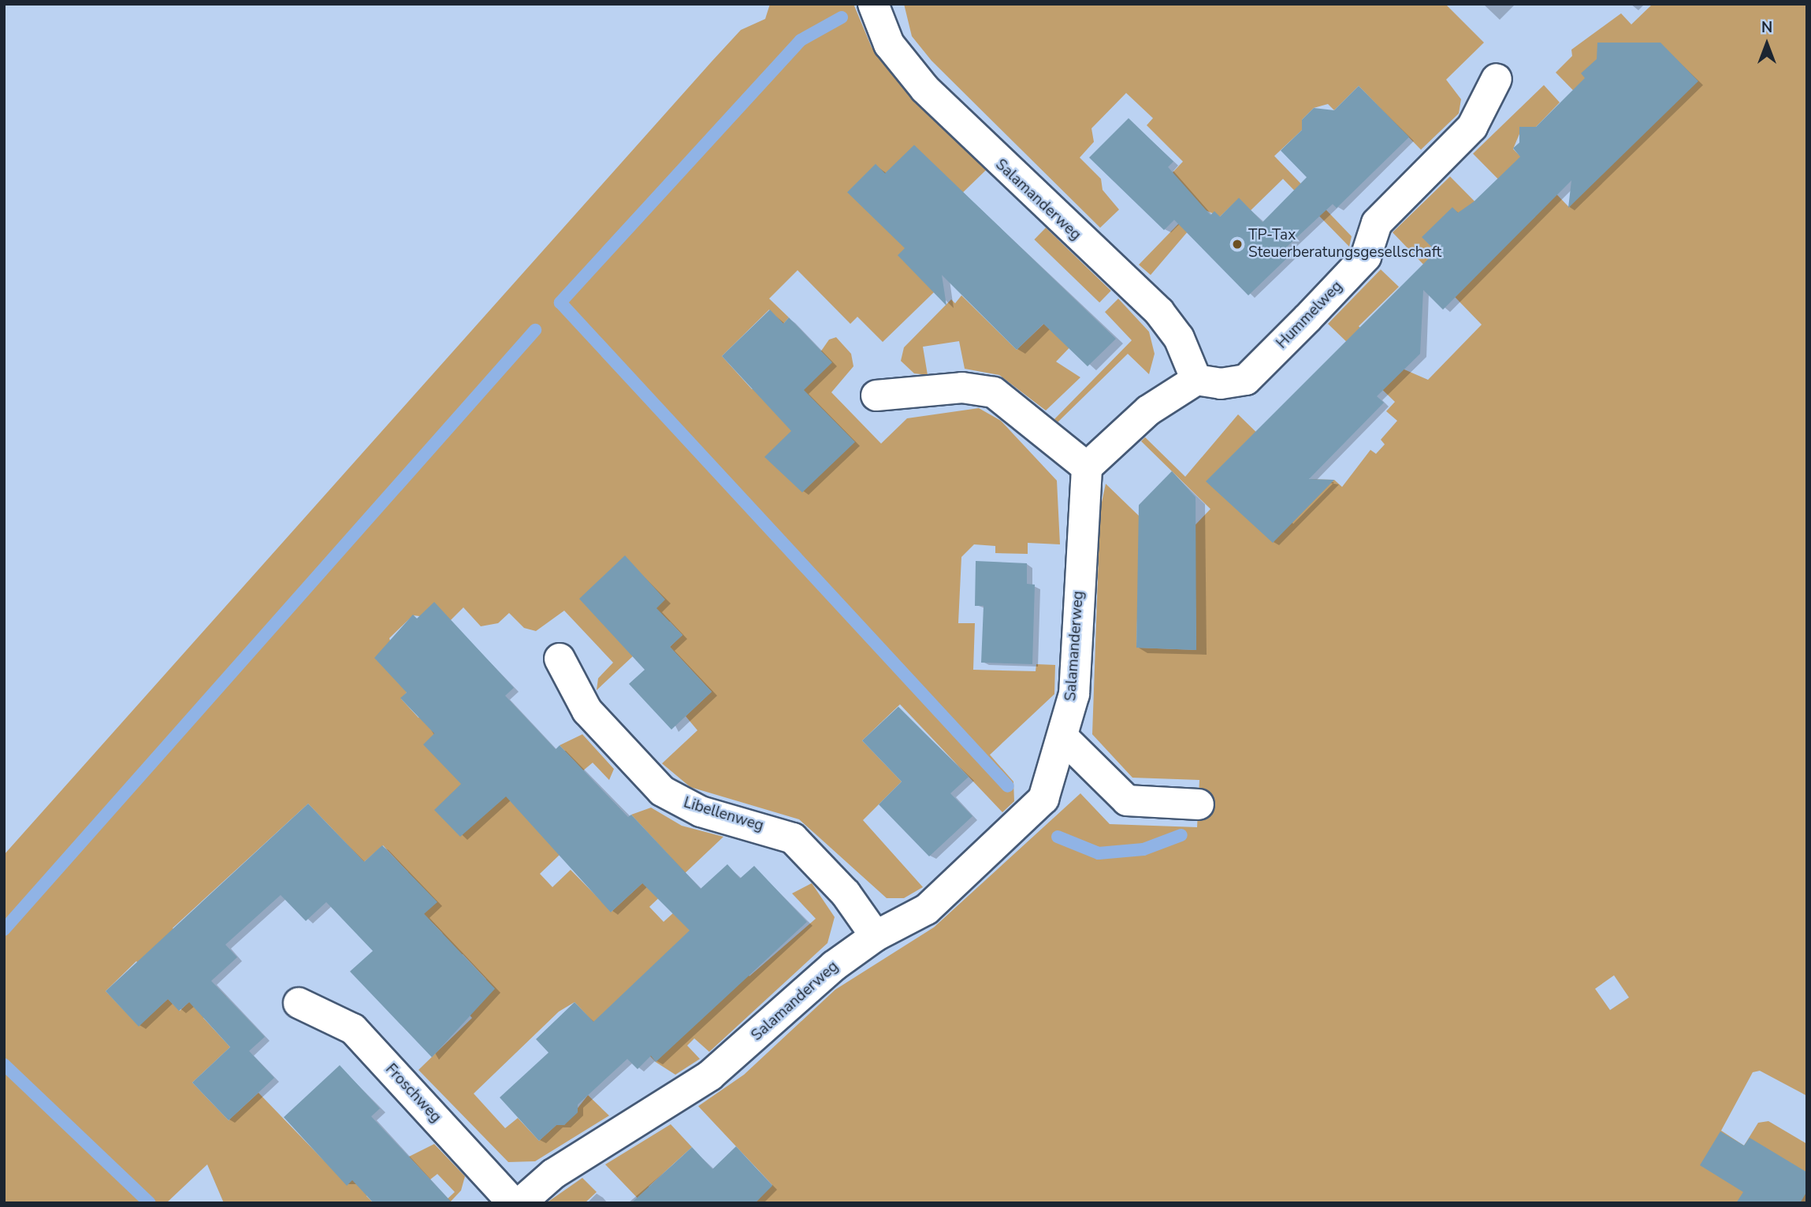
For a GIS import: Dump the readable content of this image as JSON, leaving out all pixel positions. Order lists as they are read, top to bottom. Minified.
{"streets":{"street":["Salamanderweg","Hummelweg","Libellenweg","Froschweg"]},"crossings":[["Salamanderweg","Hummelweg"],["Salamanderweg","Libellenweg"]],"places":["TP-Tax Steuerberatungsgesellschaft"],"north":"top"}
